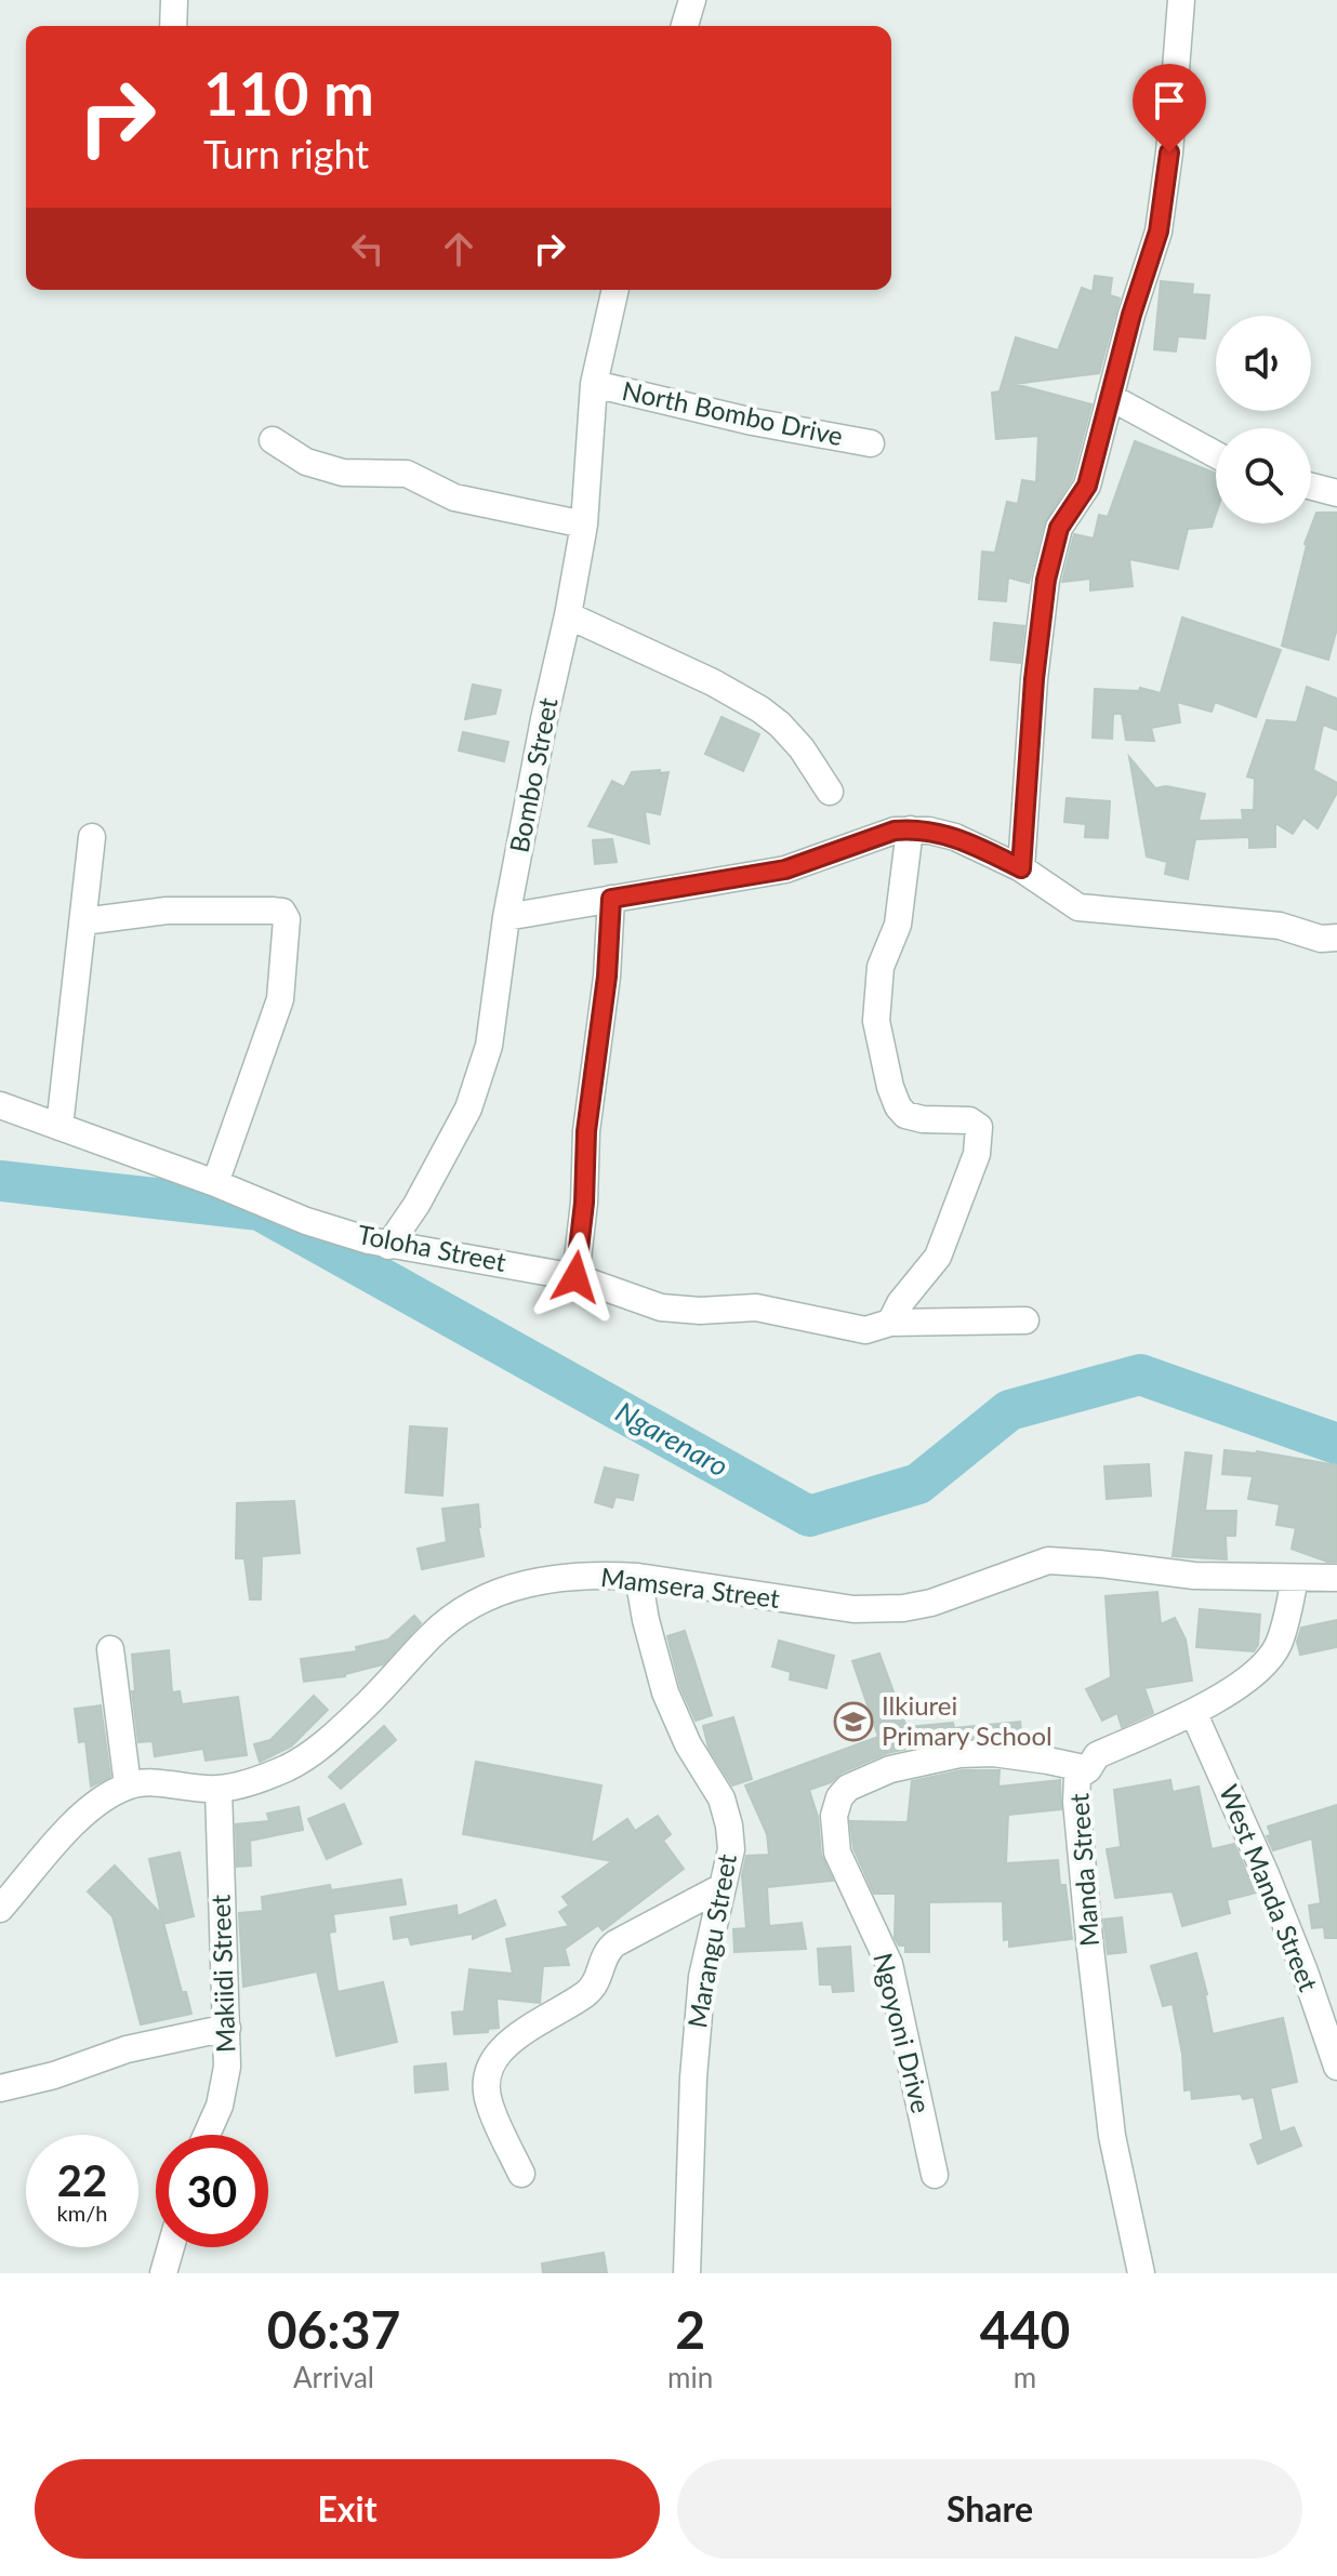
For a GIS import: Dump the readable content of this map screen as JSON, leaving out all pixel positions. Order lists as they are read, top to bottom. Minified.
{"streets":{"street":["North Bombo Drive","Bombo Street","Toloha Street","Mamsera Street","Manda Street","West Manda Street","Marangu Street","Makiidi Street","Ngoyoni Drive"]},"crossings":[["North Bombo Drive","Bombo Street"],["Bombo Street","Toloha Street"],["Mamsera Street","Manda Street"],["Mamsera Street","Marangu Street"],["Mamsera Street","Makiidi Street"],["Manda Street","West Manda Street"],["Manda Street","Ngoyoni Drive"]],"water":["Ngarenaro"],"places":{"school or university":["Ilkiurei Primary School"]},"page":{"turn":["110 m","Turn right"],"speed":"22 km/h","limit":"30","eta":["06:37","Arrival","2","min","440","m"],"buttons":["Exit","Share"]}}
